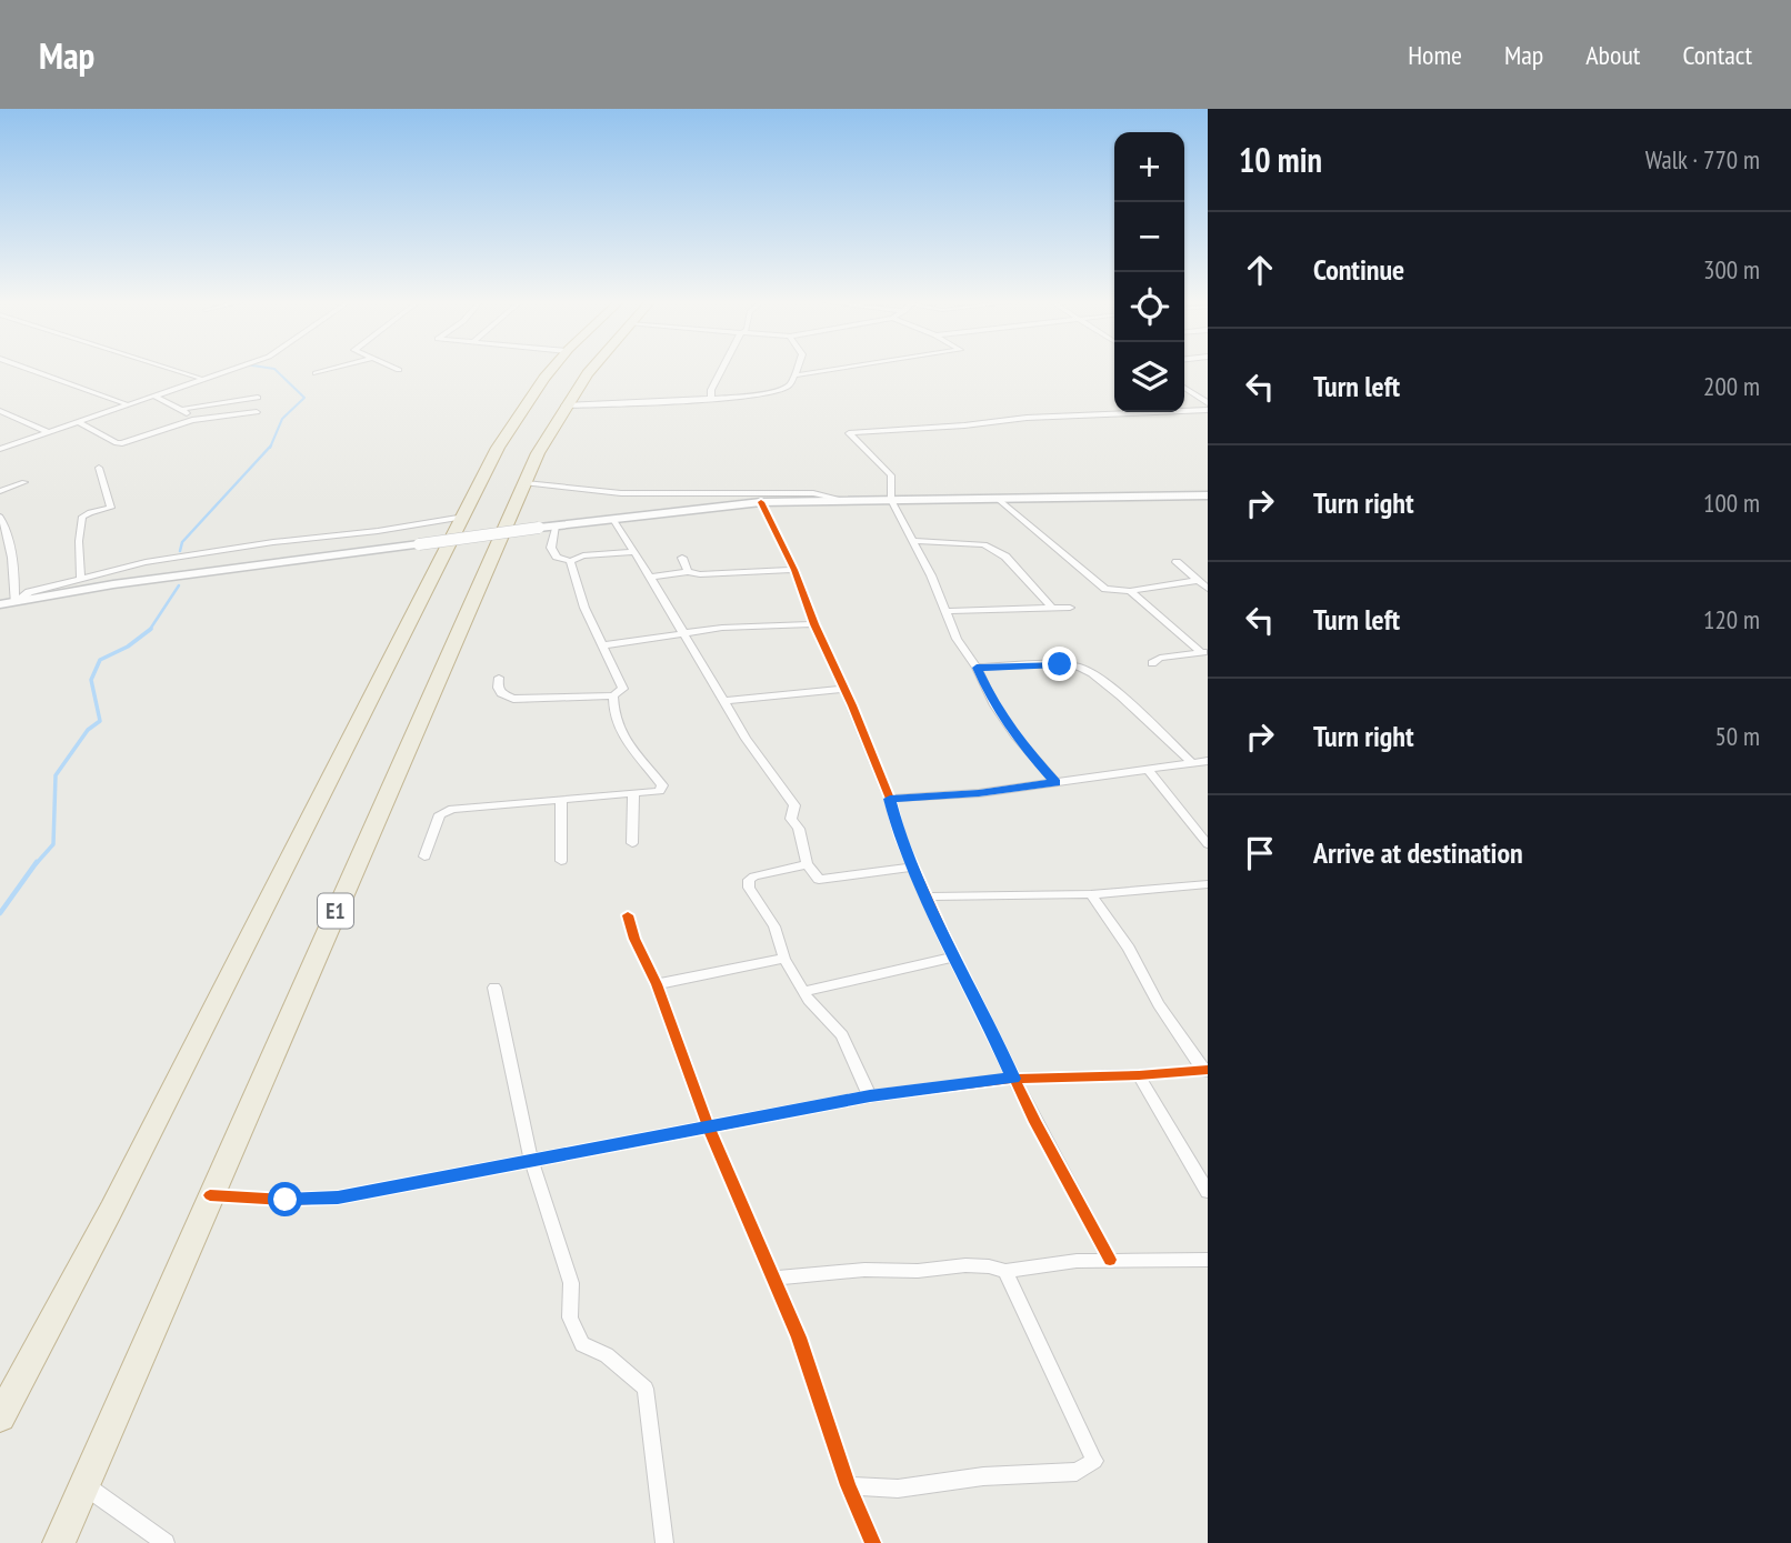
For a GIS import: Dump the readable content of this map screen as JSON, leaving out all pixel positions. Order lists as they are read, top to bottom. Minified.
{"streets":{"highway":["E1"]},"page":{"header":"Map","nav":["Home","Map","About","Contact"],"heading":["10 min","Walk · 770 m"],"map_buttons":["+","−"],"list":[["Continue","300 m"],["Turn left","200 m"],["Turn right","100 m"],["Turn left","120 m"],["Turn right","50 m"],"Arrive at destination"]}}
